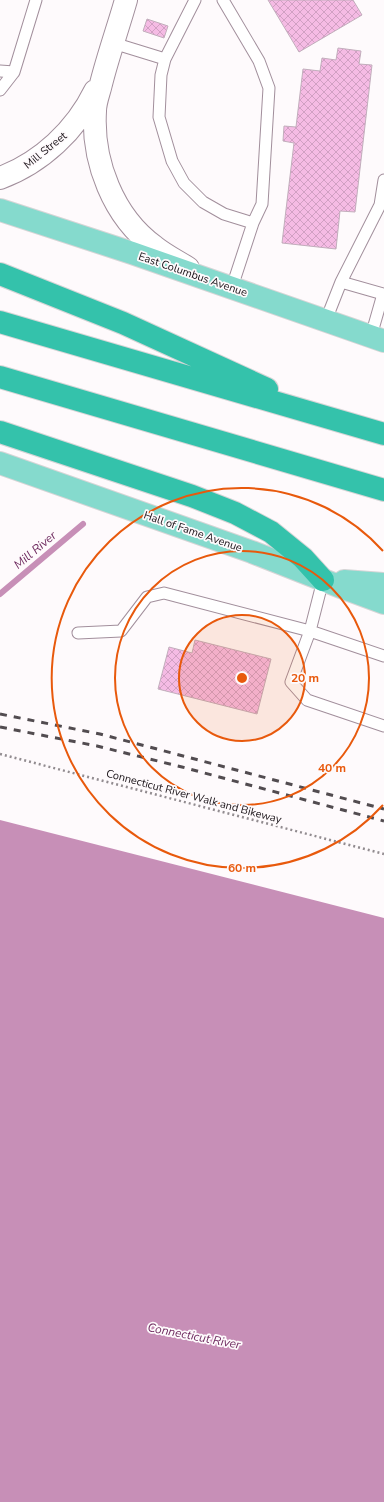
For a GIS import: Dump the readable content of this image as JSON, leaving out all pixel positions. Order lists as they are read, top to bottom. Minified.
{"streets":{"main road":["East Columbus Avenue","Hall of Fame Avenue"],"street":["Mill Street"],"path":["Connecticut River Walk and Bikeway"]},"crossings":[["Mill Street","East Columbus Avenue"]],"water":["Mill River","Connecticut River"],"rings":["20 m","40 m","60 m"]}
